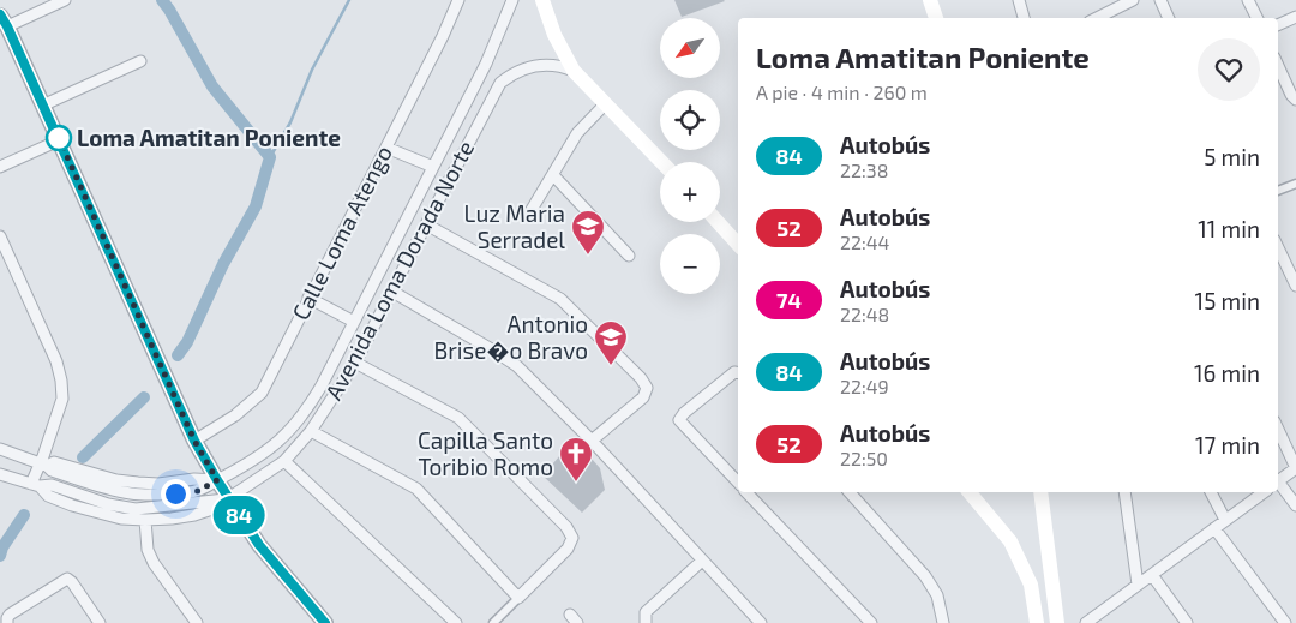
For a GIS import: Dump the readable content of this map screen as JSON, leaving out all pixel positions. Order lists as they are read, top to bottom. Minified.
{"streets":{"street":["Calle Loma Atengo","Avenida Loma Dorada Norte"]},"places":{"other":["Loma Amatitan Poniente"],"school or university":["Luz Maria Serradel","Antonio Brise�o Bravo"],"church":["Capilla Santo Toribio Romo"]},"lines":["bus line 84"],"north":"bottom left","page":{"on_map":"84","map_buttons":["+","−"],"heading":["Loma Amatitan Poniente","A pie · 4 min · 260 m"],"list":[{"mark":"84","name":"Autobús","note":"22:38","value":"5 min"},{"mark":"52","name":"Autobús","note":"22:44","value":"11 min"},{"mark":"74","name":"Autobús","note":"22:48","value":"15 min"},{"mark":"84","name":"Autobús","note":"22:49","value":"16 min"},{"mark":"52","name":"Autobús","note":"22:50","value":"17 min"}]}}
